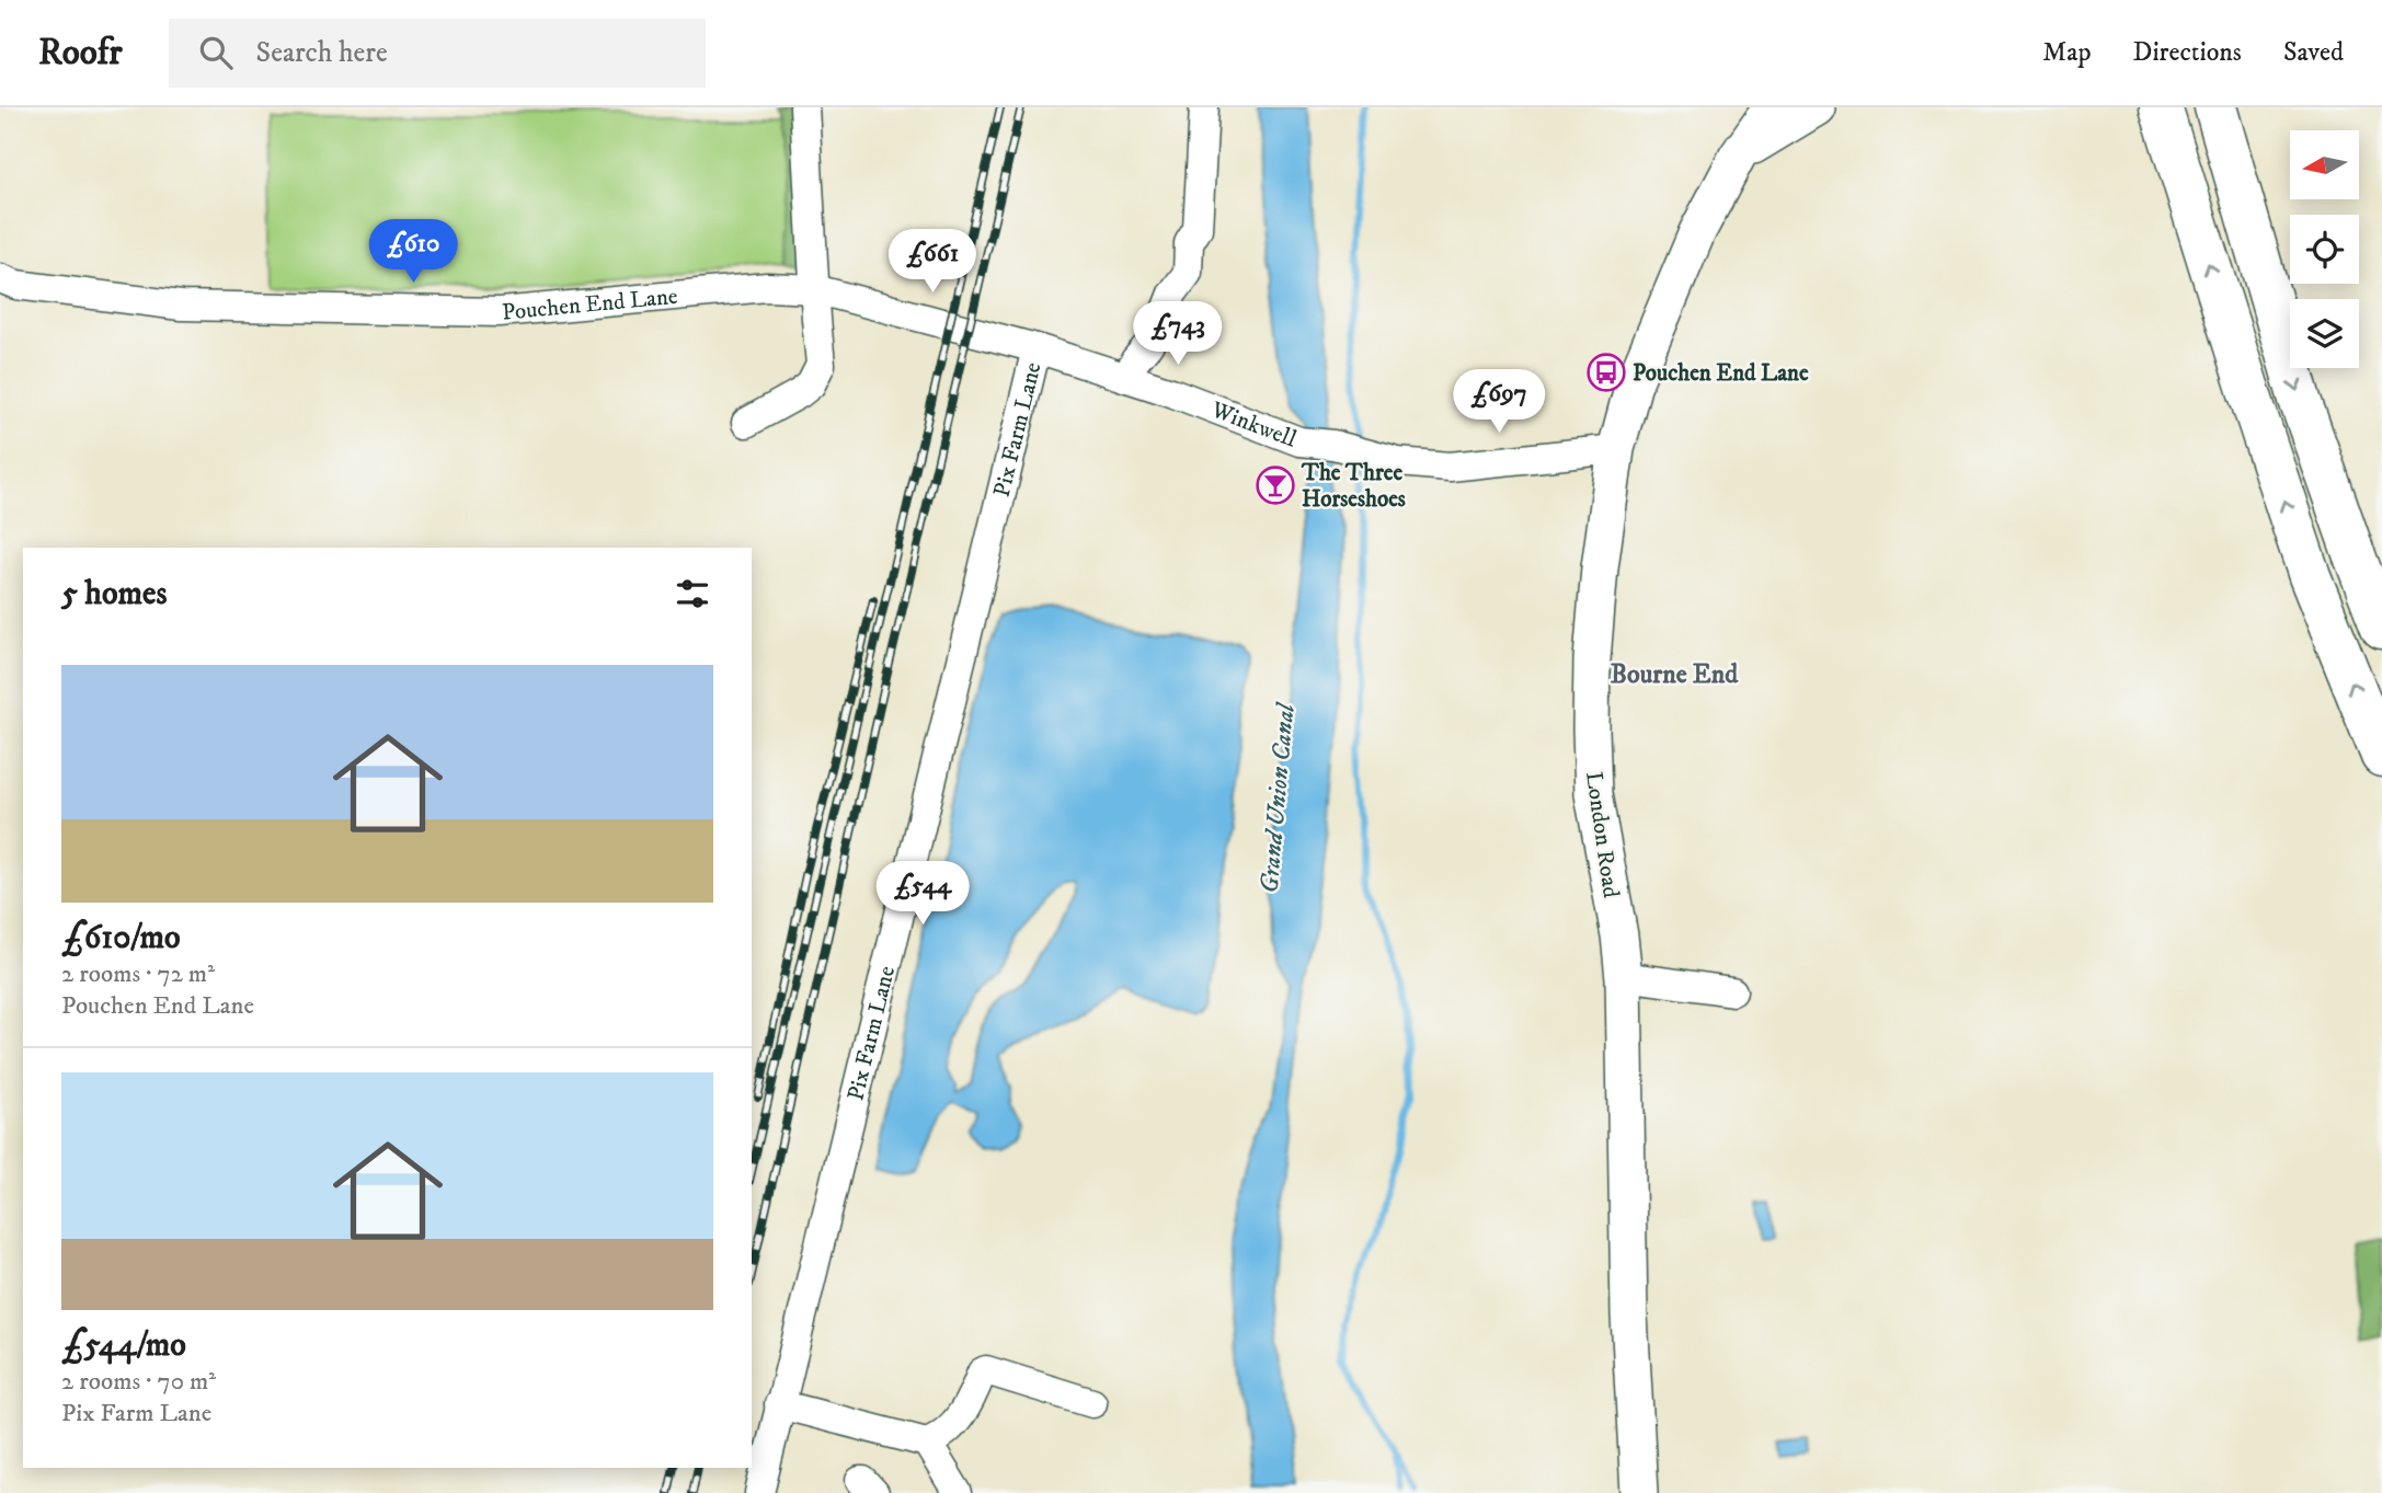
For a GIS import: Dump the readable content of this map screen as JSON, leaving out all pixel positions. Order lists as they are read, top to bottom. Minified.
{"streets":{"main road":["London Road"],"street":["Pouchen End Lane","Winkwell","Pix Farm Lane"]},"crossings":[["Pouchen End Lane","Winkwell"],["Pouchen End Lane","Pix Farm Lane"],["Winkwell","Pix Farm Lane"],["Winkwell","London Road"]],"districts":["Bourne End"],"water":["Grand Union Canal"],"places":{"bus stop":["Pouchen End Lane"],"bar":["The Three Horseshoes"]},"north":"left","page":{"header":"Roofr","search":"Search here","nav":["Map","Directions","Saved"],"price":["£610","£661","£743","£697","£544"],"heading":"5 homes","list":[{"name":"£610/mo","note":"2 rooms · 72 m² · Pouchen End Lane"},{"name":"£544/mo","note":"2 rooms · 70 m² · Pix Farm Lane"}]}}
